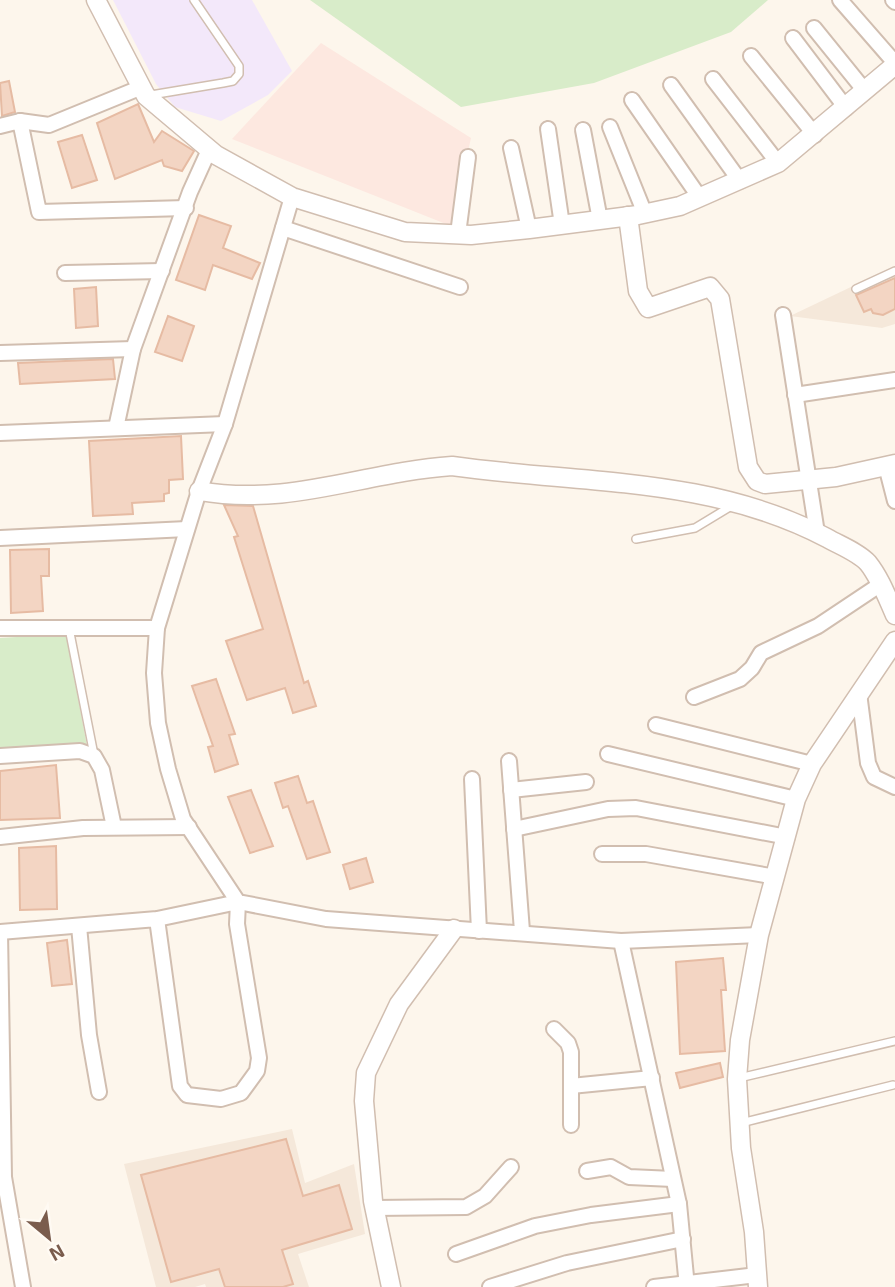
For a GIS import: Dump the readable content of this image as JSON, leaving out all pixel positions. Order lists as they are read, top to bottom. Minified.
{"north":"bottom right"}
